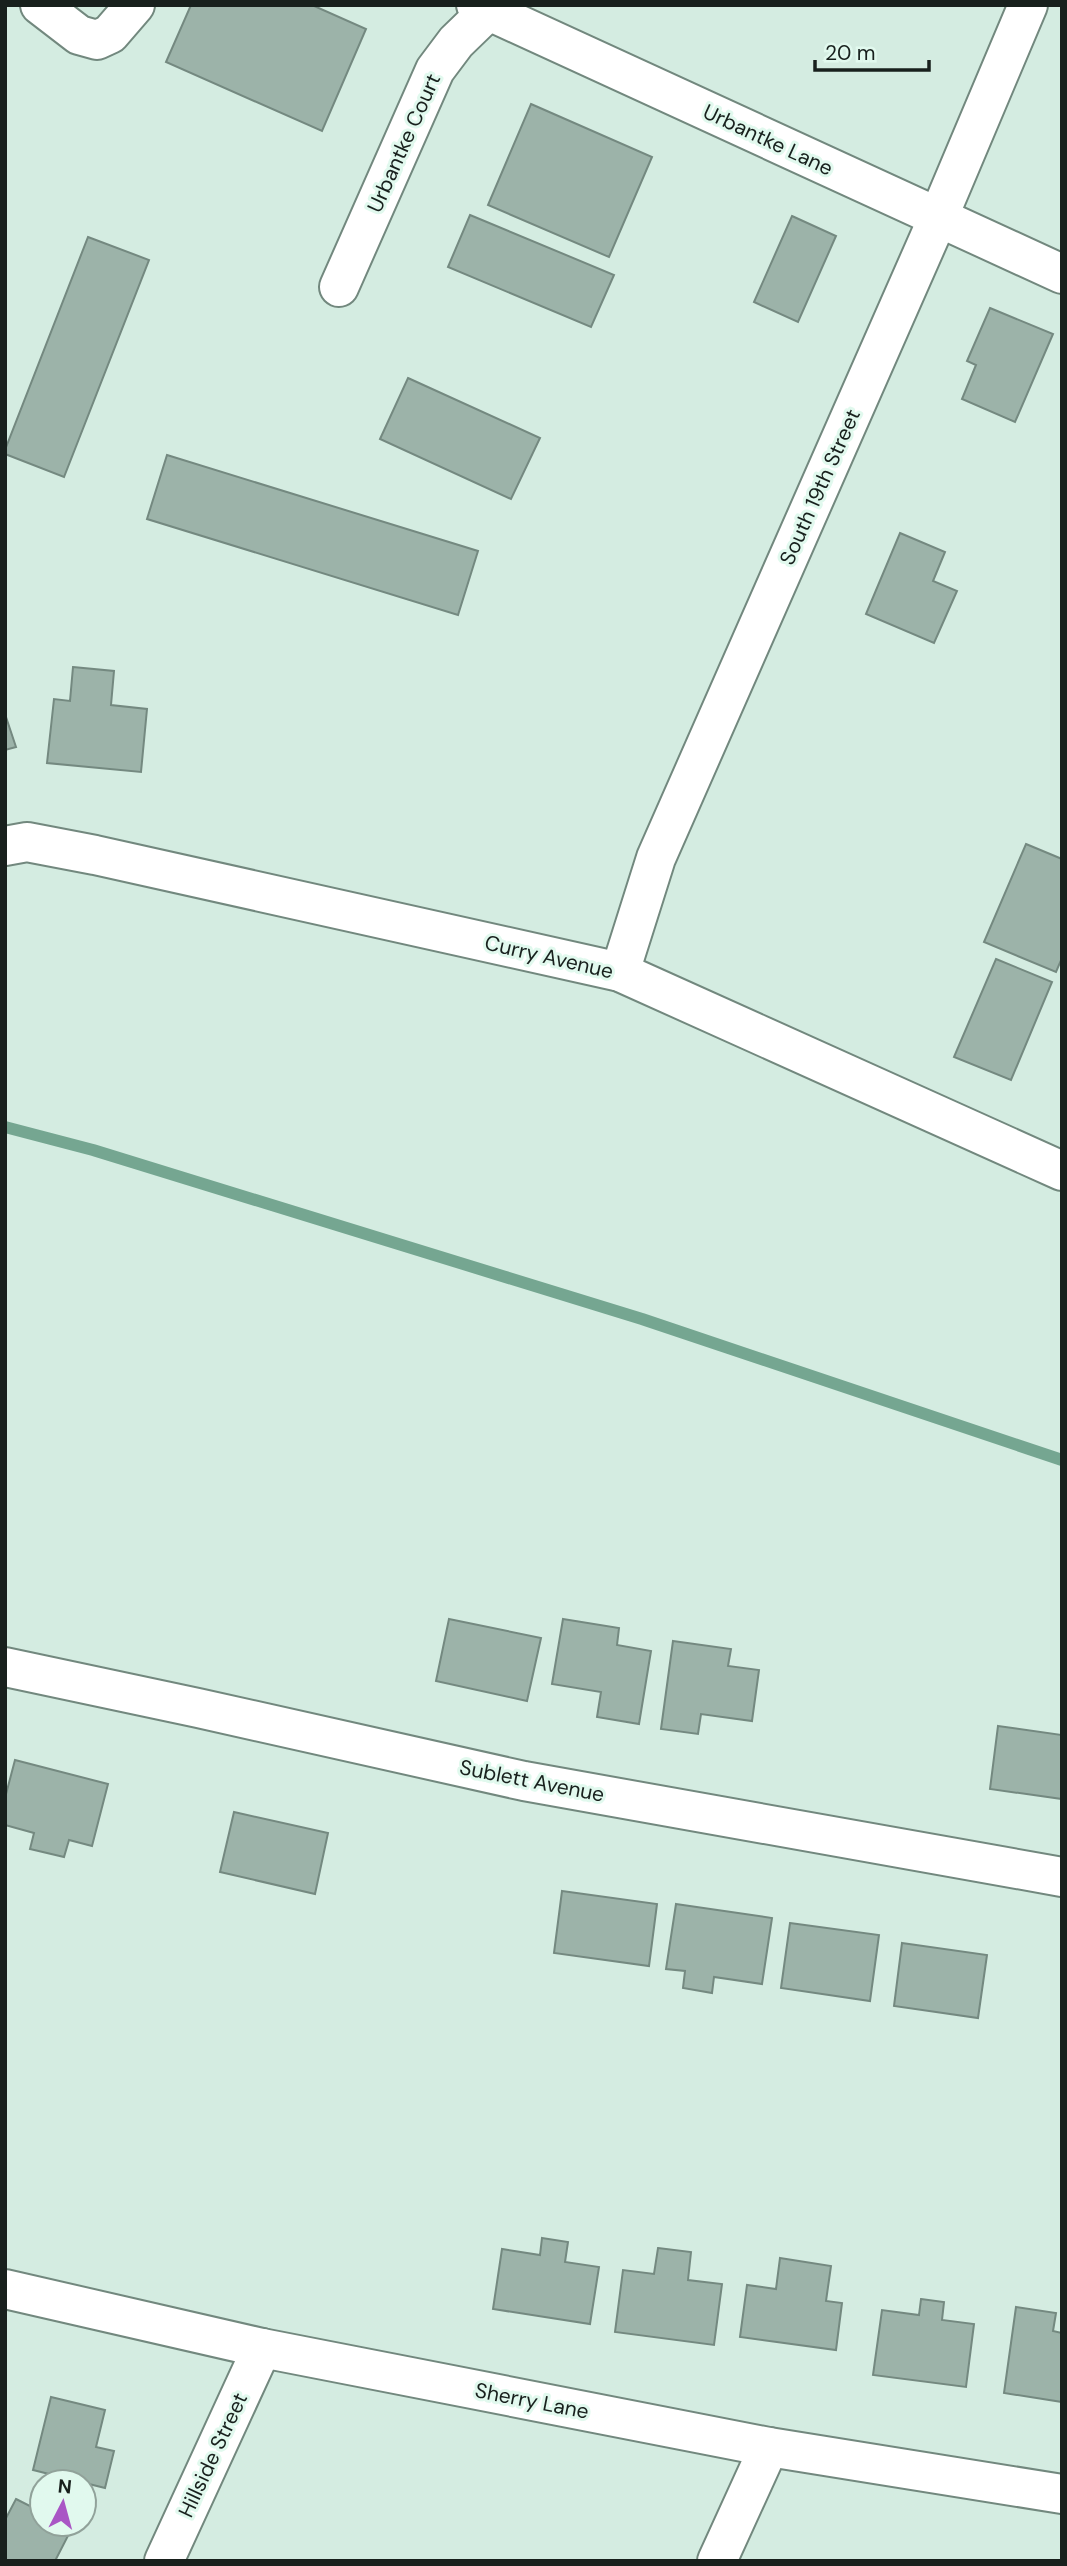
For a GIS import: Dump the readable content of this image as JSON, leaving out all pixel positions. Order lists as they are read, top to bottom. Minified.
{"streets":{"street":["Urbantke Lane","Urbantke Court","South 19th Street","Curry Avenue","Sublett Avenue","Sherry Lane","Hillside Street"]},"crossings":[["Urbantke Lane","Urbantke Court"],["Urbantke Lane","South 19th Street"],["South 19th Street","Curry Avenue"],["Sherry Lane","Hillside Street"]],"scale_bar":"20 m","north":"top"}
